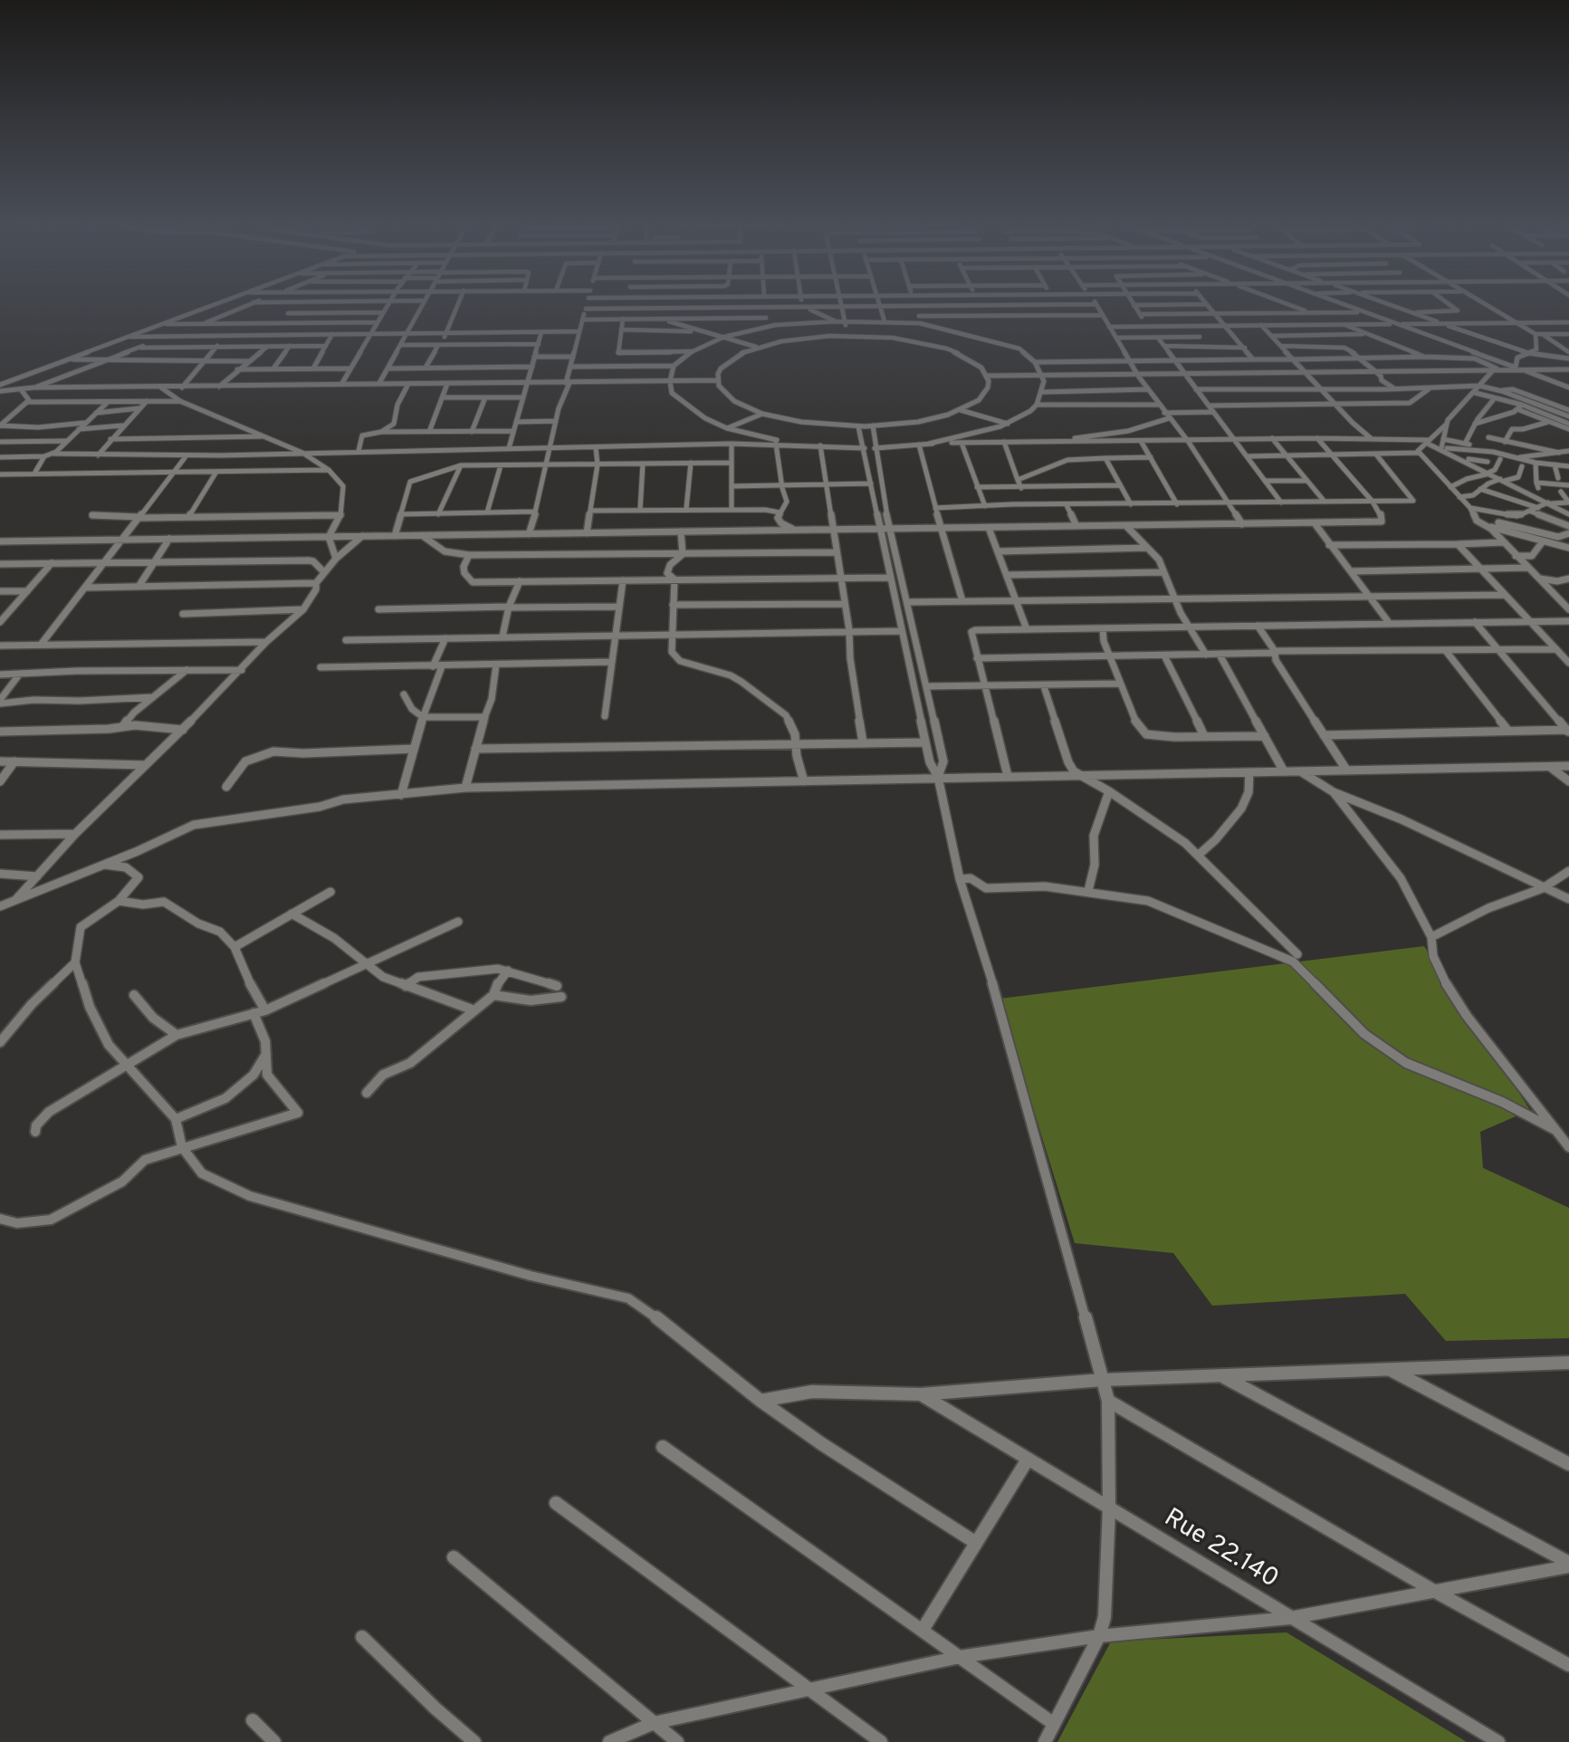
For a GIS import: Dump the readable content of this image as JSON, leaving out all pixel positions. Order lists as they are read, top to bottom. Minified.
{"streets":{"street":["Rue 22.140"]}}
